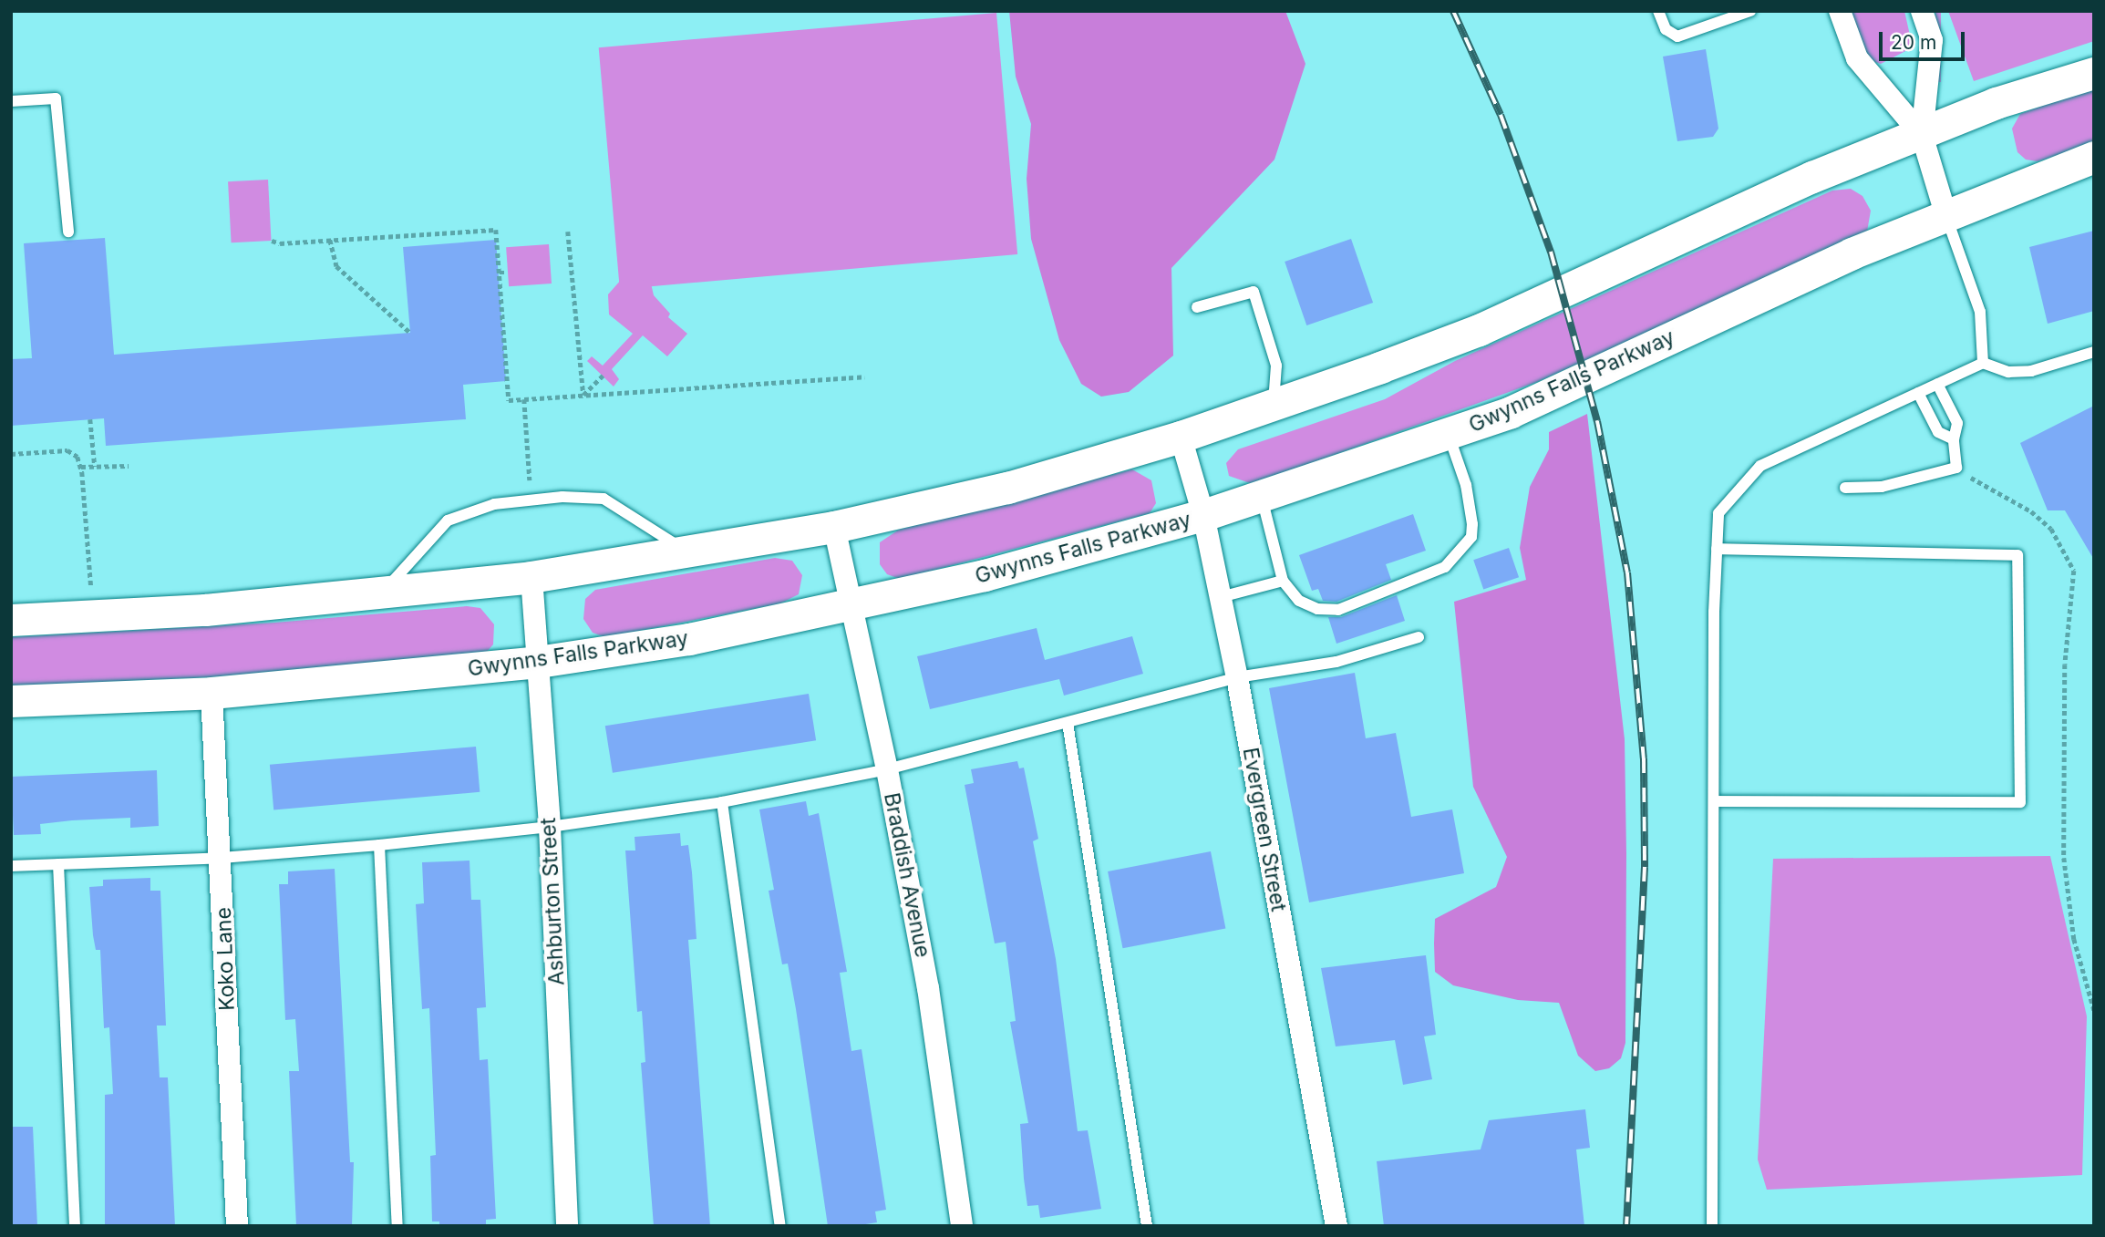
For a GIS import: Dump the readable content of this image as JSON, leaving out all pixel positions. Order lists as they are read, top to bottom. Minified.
{"streets":{"main road":["Gwynns Falls Parkway"],"street":["Evergreen Street","Braddish Avenue","Ashburton Street","Koko Lane"]},"crossings":[["Gwynns Falls Parkway","Evergreen Street"],["Gwynns Falls Parkway","Braddish Avenue"],["Gwynns Falls Parkway","Ashburton Street"],["Gwynns Falls Parkway","Koko Lane"]],"scale_bar":"20 m"}
